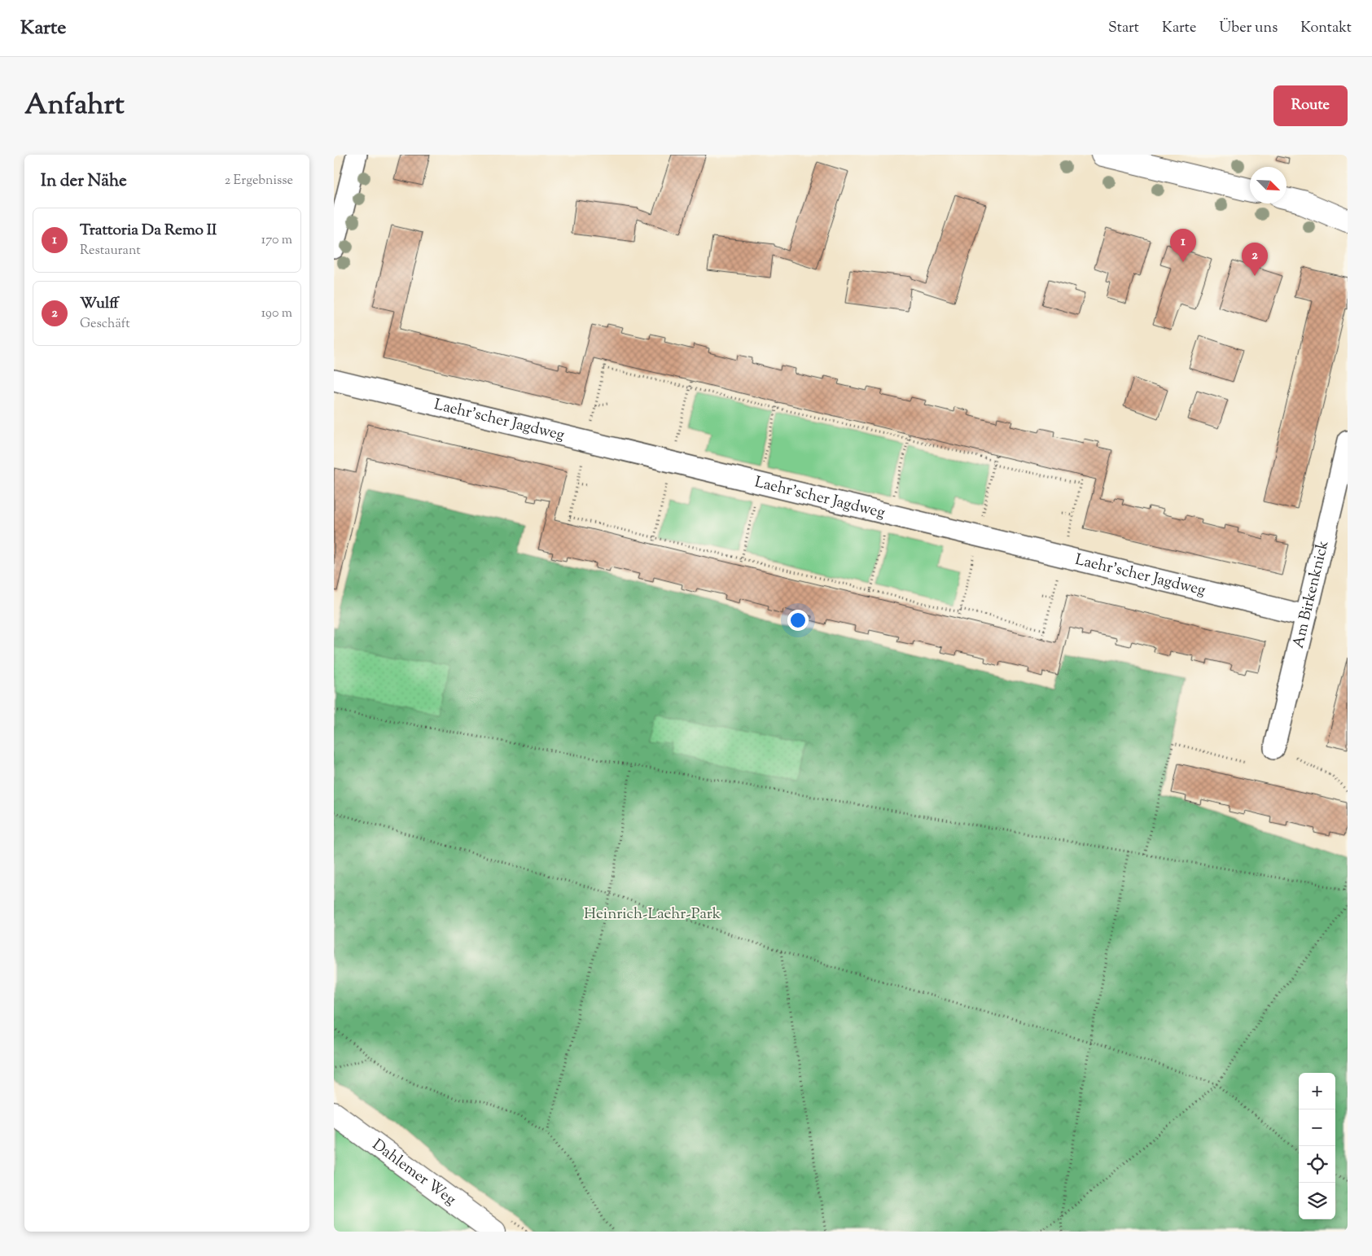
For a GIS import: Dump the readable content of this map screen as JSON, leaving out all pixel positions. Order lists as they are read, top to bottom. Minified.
{"streets":{"main road":["Dahlemer Weg"],"street":["Laehr'scher Jagdweg","Am Birkenknick"]},"crossings":[["Laehr'scher Jagdweg","Am Birkenknick"]],"parks":["Heinrich-Laehr-Park"],"north":"bottom right","page":{"header":"Karte","nav":["Start","Karte","Über uns","Kontakt"],"title":"Anfahrt","buttons":"Route","heading":["In der Nähe","2 Ergebnisse"],"list":[{"mark":"1","name":"Trattoria Da Remo II","note":"Restaurant","value":"170 m"},{"mark":"2","name":"Wulff","note":"Geschäft","value":"190 m"}],"pins":["1","2"],"map_buttons":["+","−"]}}
